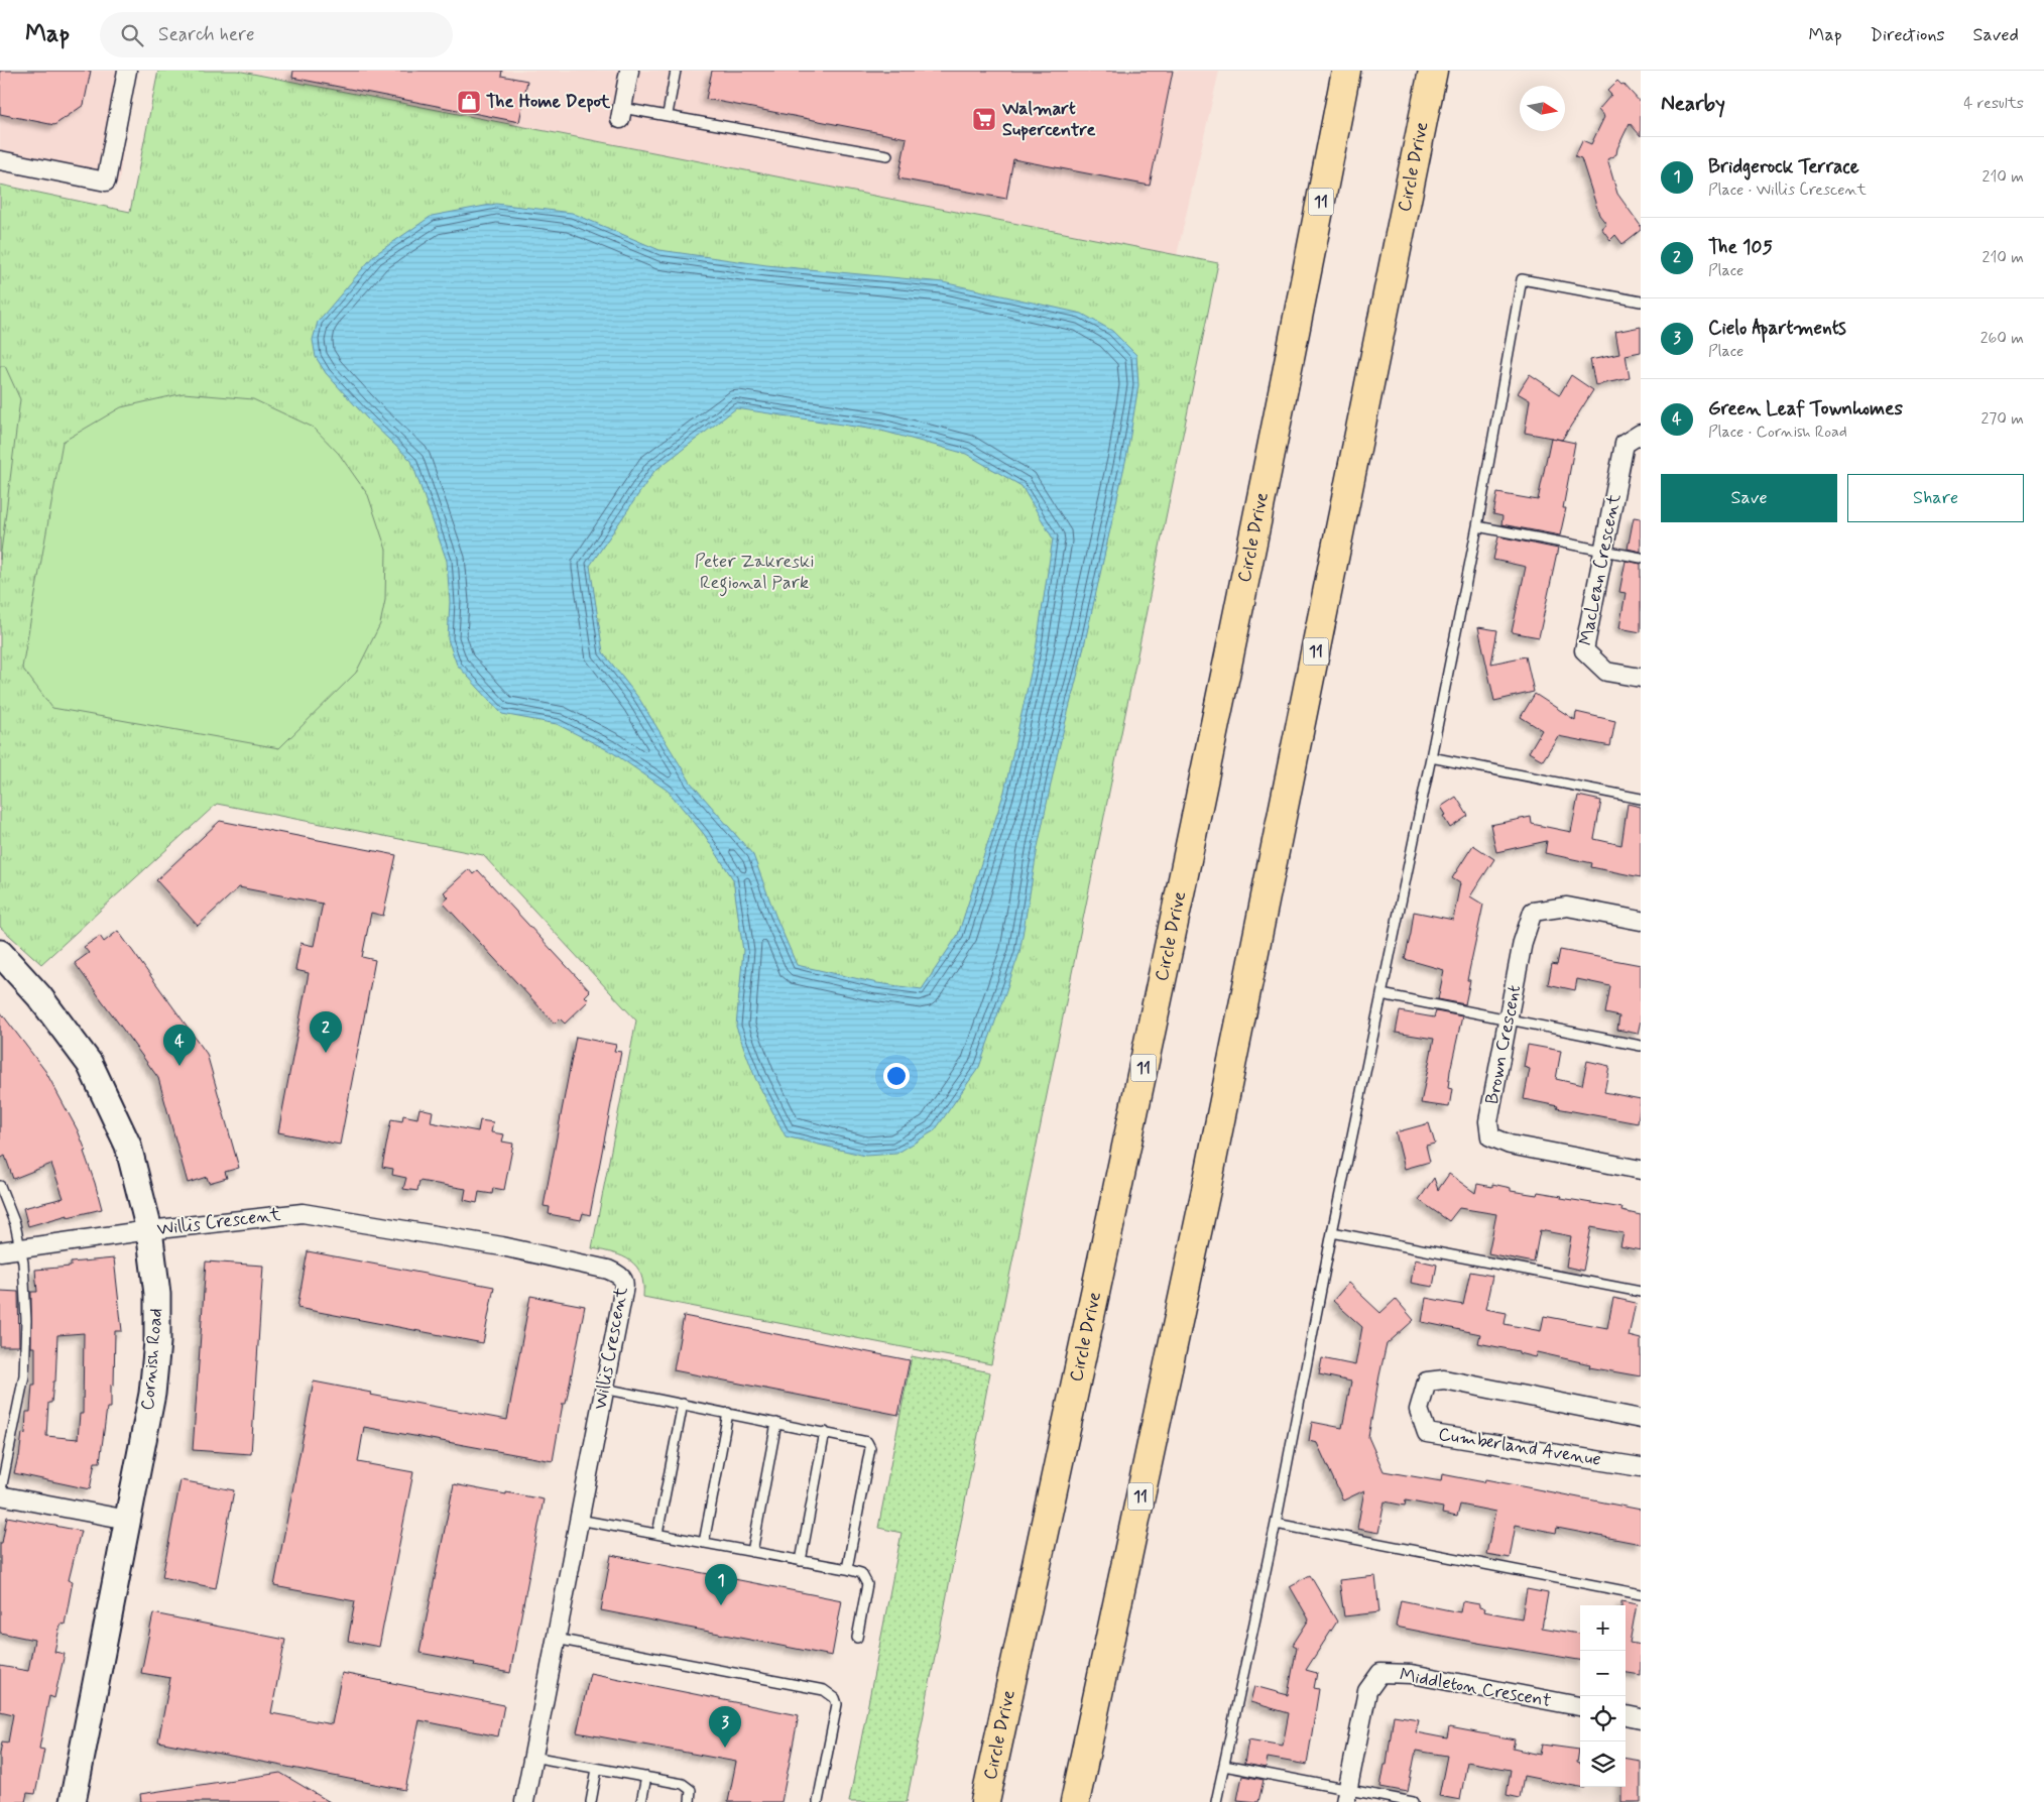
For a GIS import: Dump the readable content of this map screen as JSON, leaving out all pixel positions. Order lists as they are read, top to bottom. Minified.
{"streets":{"highway":["Circle Drive","11"],"street":["MacLean Crescent","Brown Crescent","Willis Crescent","Cornish Road","Cumberland Avenue","Middleton Crescent"]},"crossings":[["Willis Crescent","Cornish Road"]],"parks":["Peter Zakreski Regional Park"],"places":{"shop":["The Home Depot"],"supermarket":["Walmart Supercentre"]},"north":"right","page":{"header":"Map","search":"Search here","nav":["Map","Directions","Saved"],"heading":["Nearby","4 results"],"list":[{"mark":"1","name":"Bridgerock Terrace","note":"Place · Willis Crescent","value":"210 m"},{"mark":"2","name":"The 105","note":"Place","value":"210 m"},{"mark":"3","name":"Cielo Apartments","note":"Place","value":"260 m"},{"mark":"4","name":"Green Leaf Townhomes","note":"Place · Cornish Road","value":"270 m"}],"buttons":["Save","Share"],"pins":["2","4","1","3"],"map_buttons":["+","−"]}}
